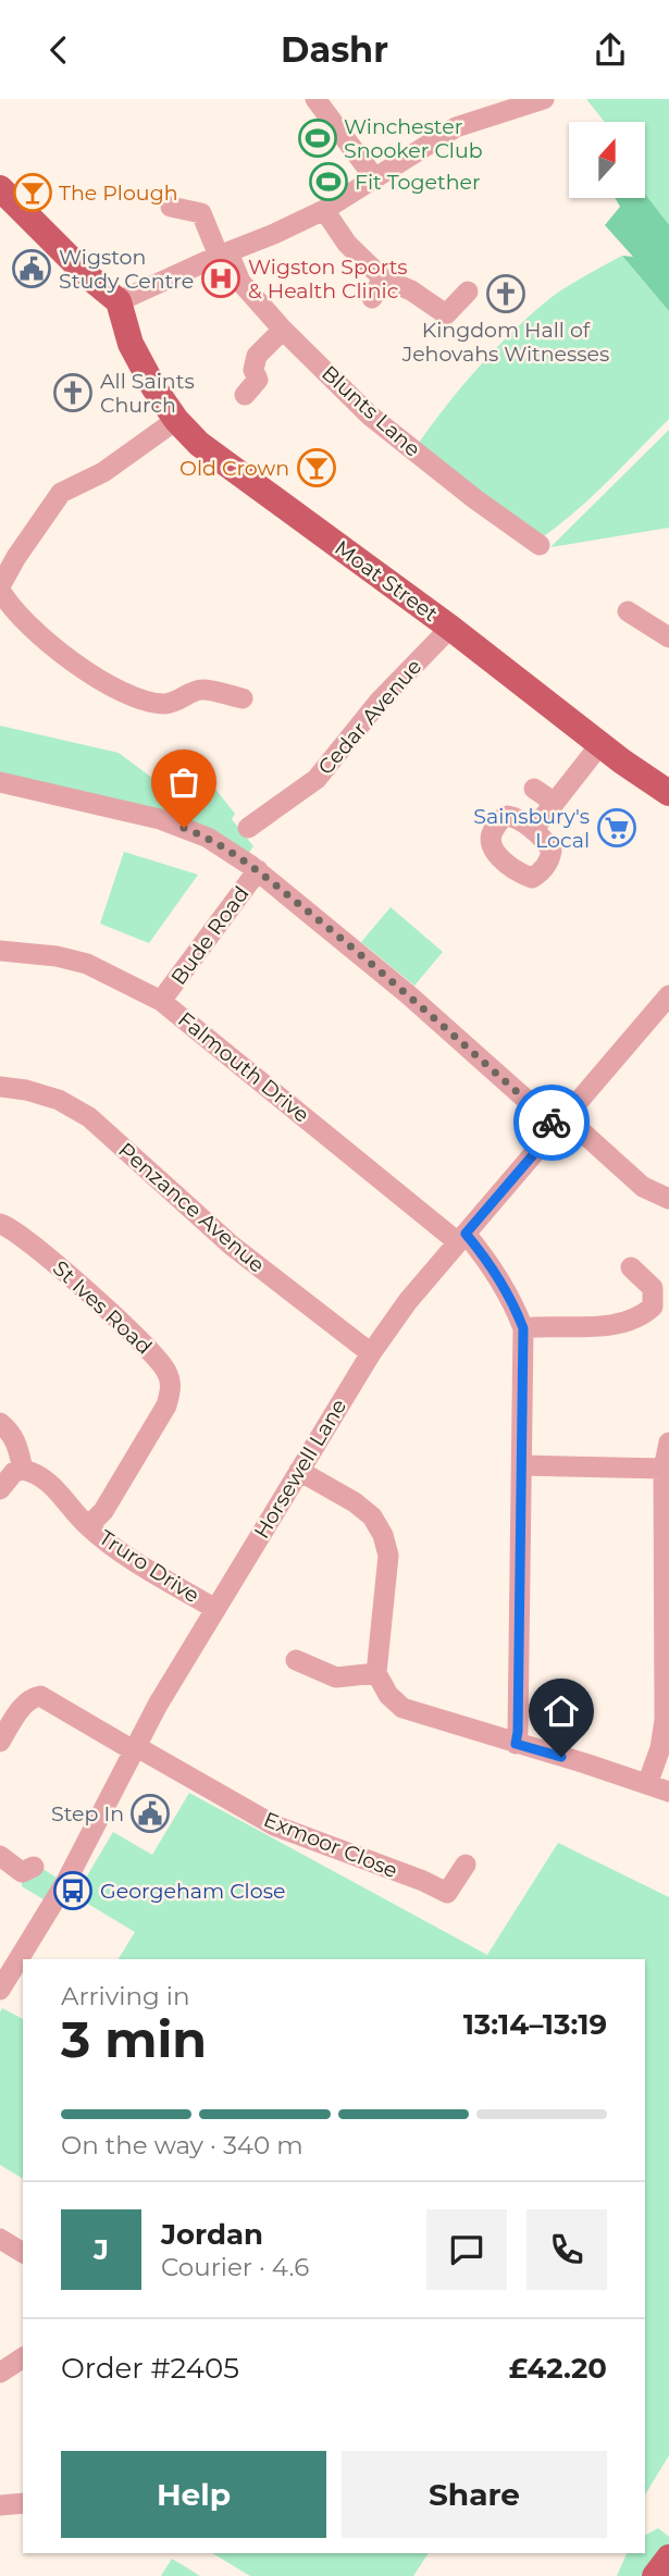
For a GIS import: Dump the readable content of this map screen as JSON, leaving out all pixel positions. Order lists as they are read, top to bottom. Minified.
{"streets":{"main road":["Moat Street"],"street":["Blunts Lane","Cedar Avenue","Bude Road","Falmouth Drive","Penzance Avenue","St Ives Road","Horsewell Lane","Truro Drive","Exmoor Close"]},"crossings":[["Moat Street","Cedar Avenue"],["Bude Road","Falmouth Drive"],["Falmouth Drive","Horsewell Lane"],["Penzance Avenue","Horsewell Lane"],["St Ives Road","Truro Drive"],["Horsewell Lane","Truro Drive"],["Horsewell Lane","Exmoor Close"]],"places":{"sports":["Winchester Snooker Club","Fit Together"],"bar":["The Plough","Old Crown"],"public building":["Wigston Study Centre","Step In"],"hospital":["Wigston Sports & Health Clinic"],"church":["Kingdom Hall of Jehovahs Witnesses","All Saints Church"],"supermarket":["Sainsbury's Local"],"bus stop":["Georgeham Close"]},"north":"top","page":{"header":"Dashr","heading":["3 min","Arriving in","13:14–13:19"],"panel":["Jordan","Courier · 4.6","Order #2405","£42.20"],"bar":"On the way · 340 m","round":"J","buttons":["Help","Share"]}}
